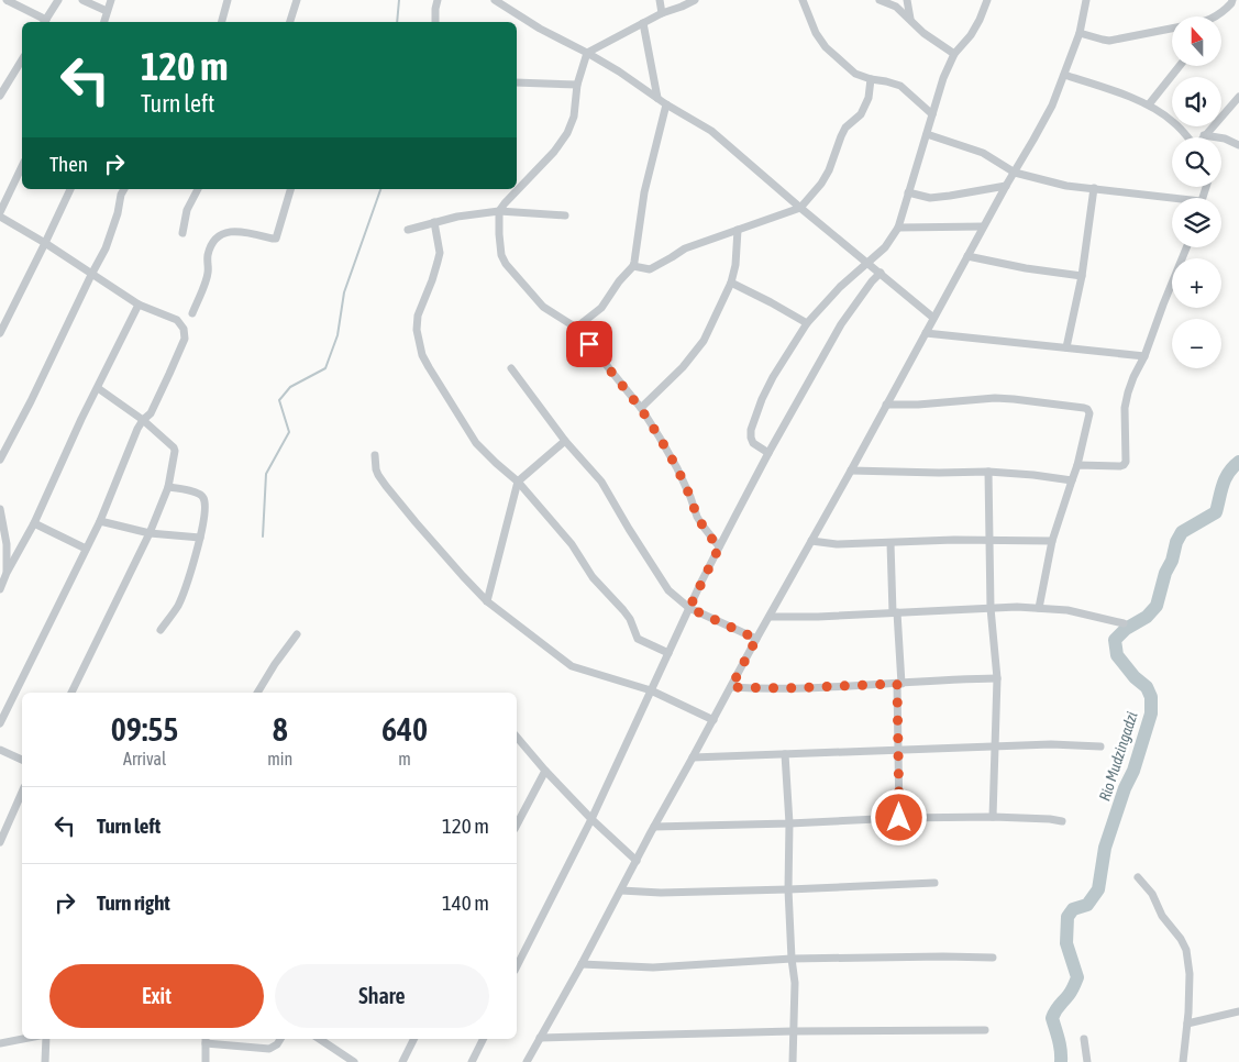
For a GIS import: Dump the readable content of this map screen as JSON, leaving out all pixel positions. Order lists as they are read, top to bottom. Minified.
{"water":["Rio Mudzingadzi"],"north":"top","page":{"map_buttons":["+","−"],"turn":["120 m","Turn left"],"then":"Then","eta":["09:55","Arrival","8","min","640","m"],"list":[{"name":"Turn left","value":"120 m"},{"name":"Turn right","value":"140 m"}],"buttons":["Exit","Share"]}}
